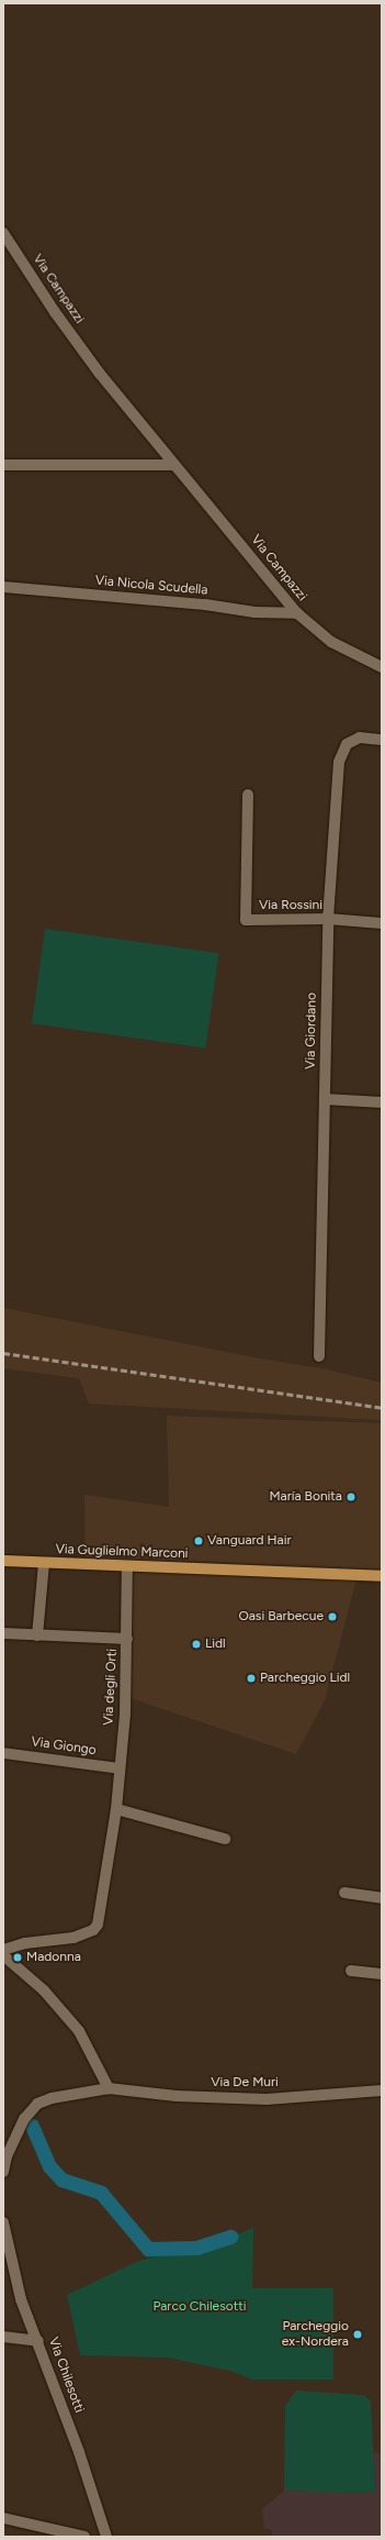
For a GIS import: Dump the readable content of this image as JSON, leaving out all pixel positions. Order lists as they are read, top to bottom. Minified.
{"streets":{"main road":["Via Guglielmo Marconi"],"street":["Via Campazzi","Via Nicola Scudella","Via Rossini","Via Giordano","Via degli Orti","Via Giongo","Via De Muri","Via Chilesotti"]},"crossings":[["Via Campazzi","Via Nicola Scudella"],["Via Rossini","Via Giordano"],["Via Guglielmo Marconi","Via degli Orti"],["Via degli Orti","Via Giongo"]],"parks":["Parco Chilesotti"],"places":["María Bonita","Vanguard Hair","Oasi Barbecue","Lidl","Parcheggio Lidl","Madonna","Parcheggio ex-Nordera"]}
